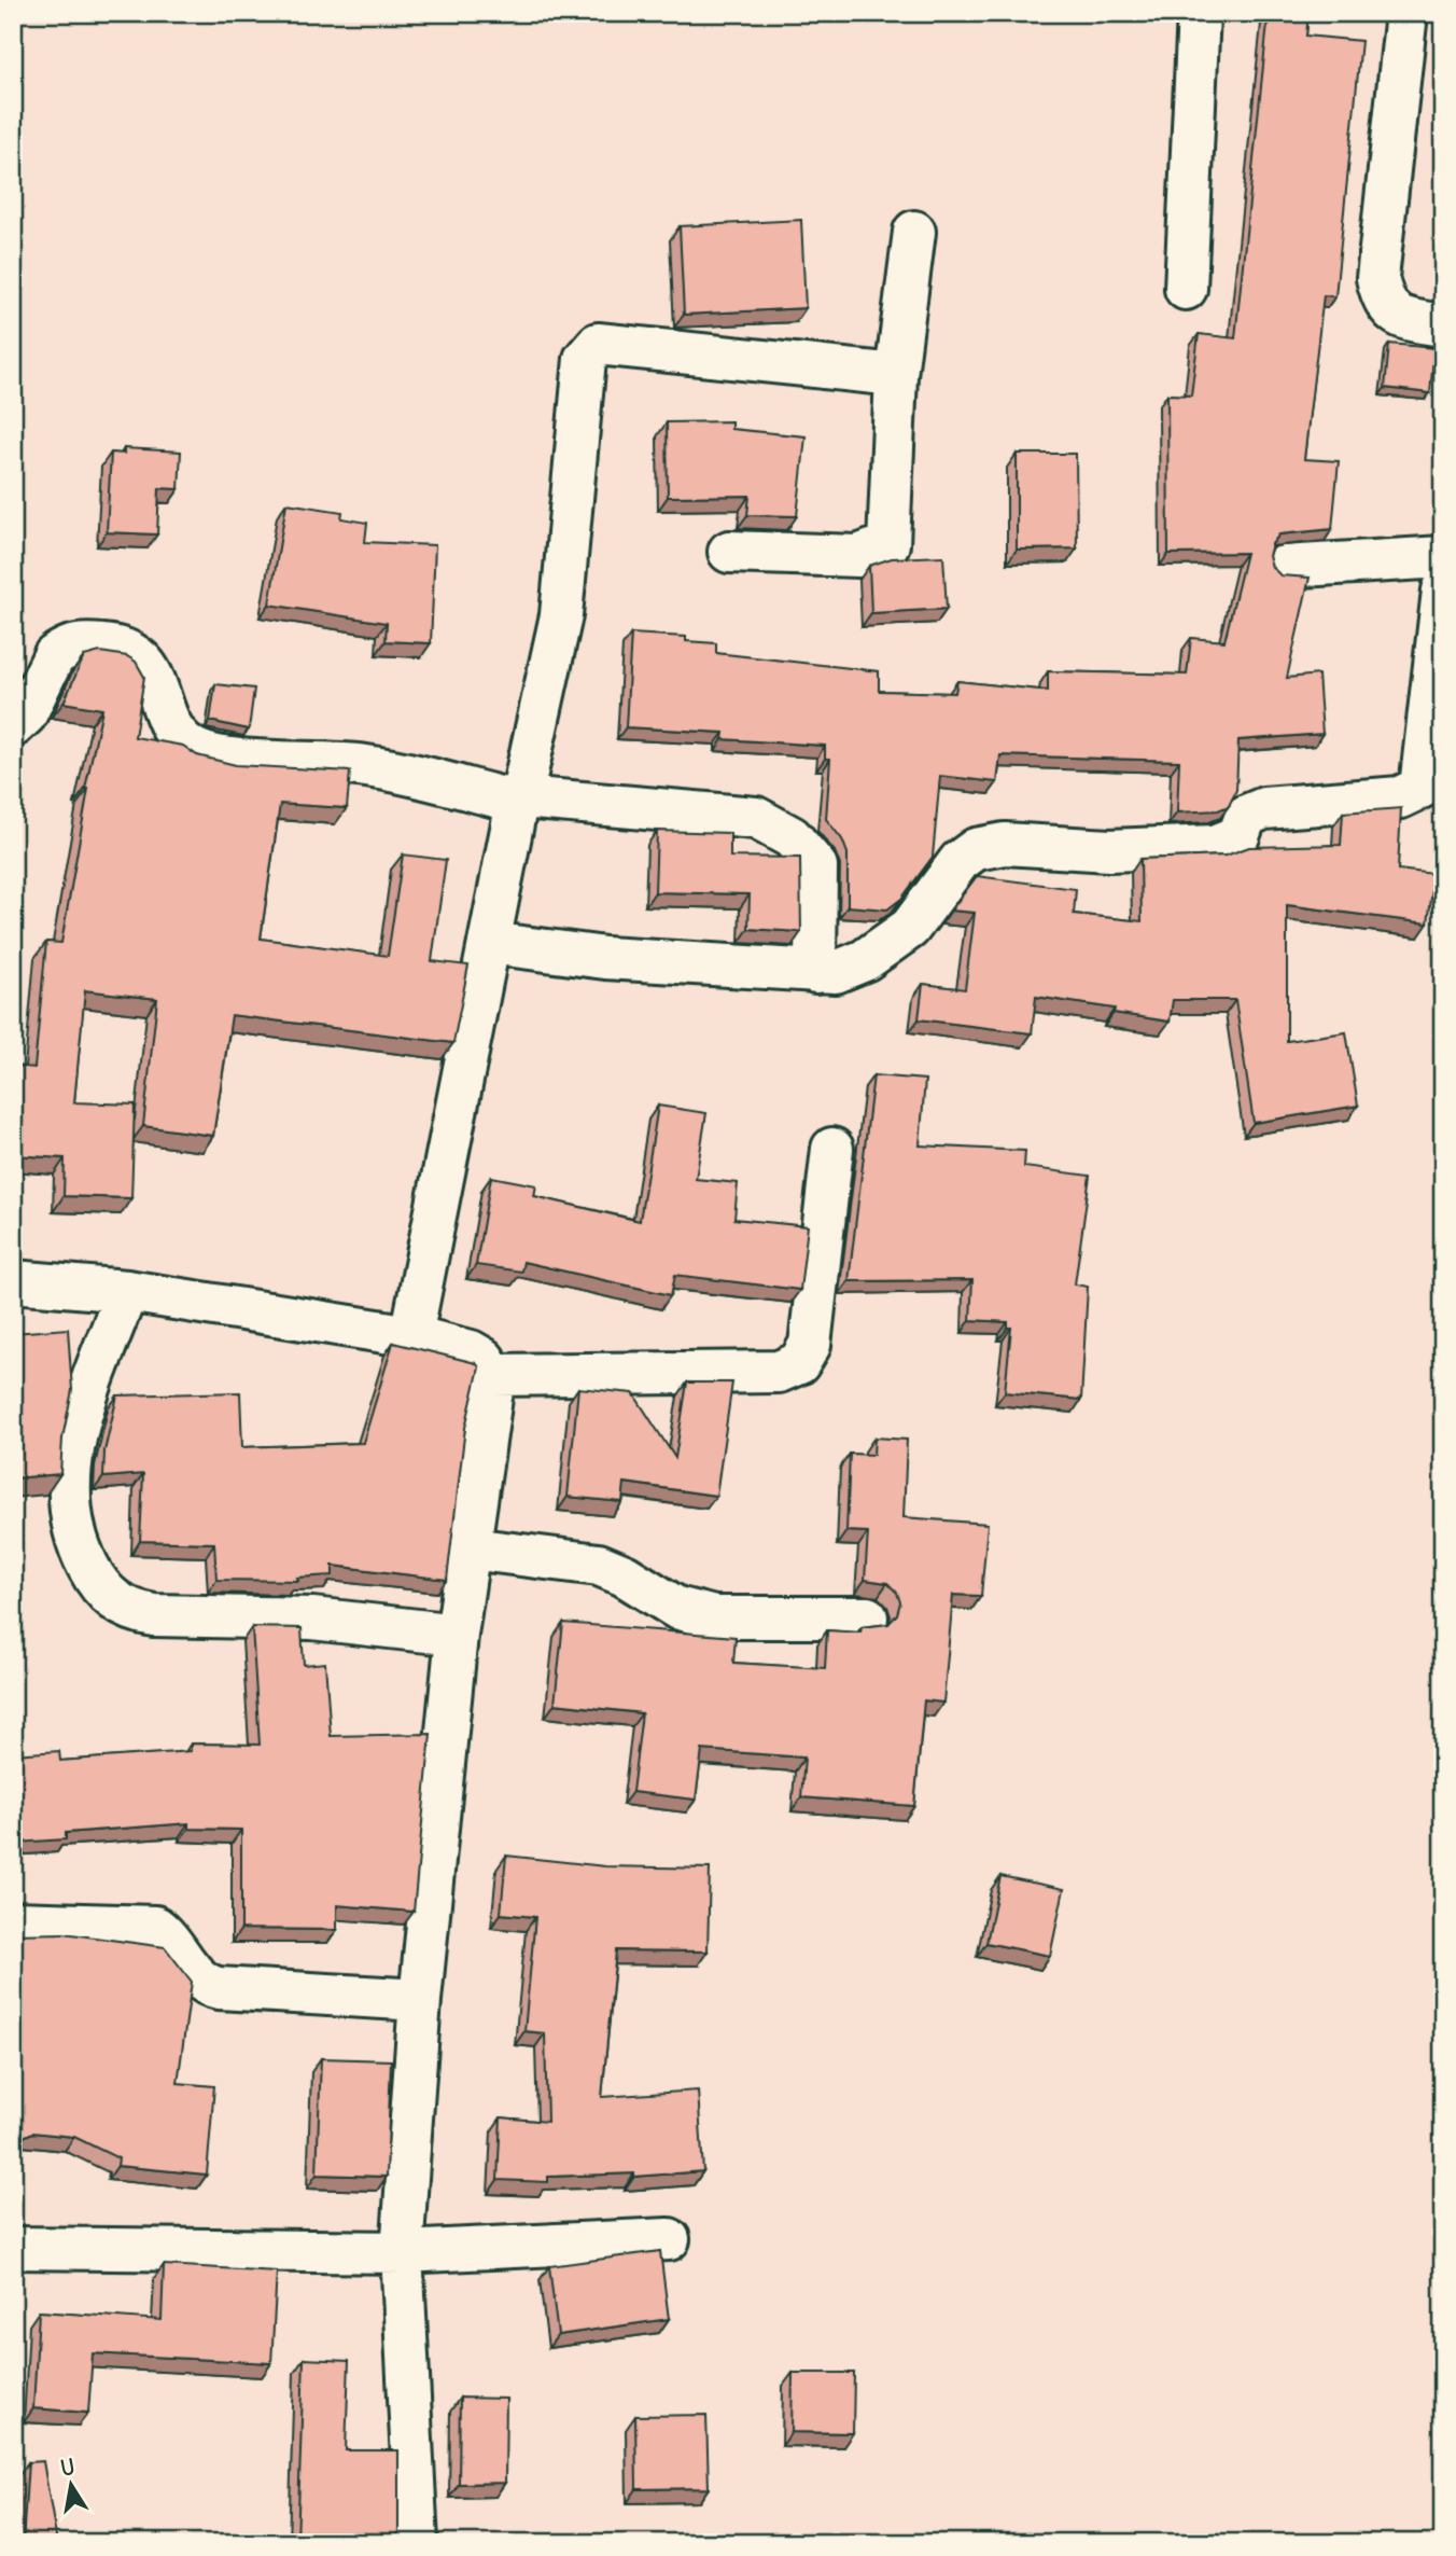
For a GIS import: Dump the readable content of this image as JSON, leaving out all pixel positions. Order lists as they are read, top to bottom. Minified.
{"north":"top"}
